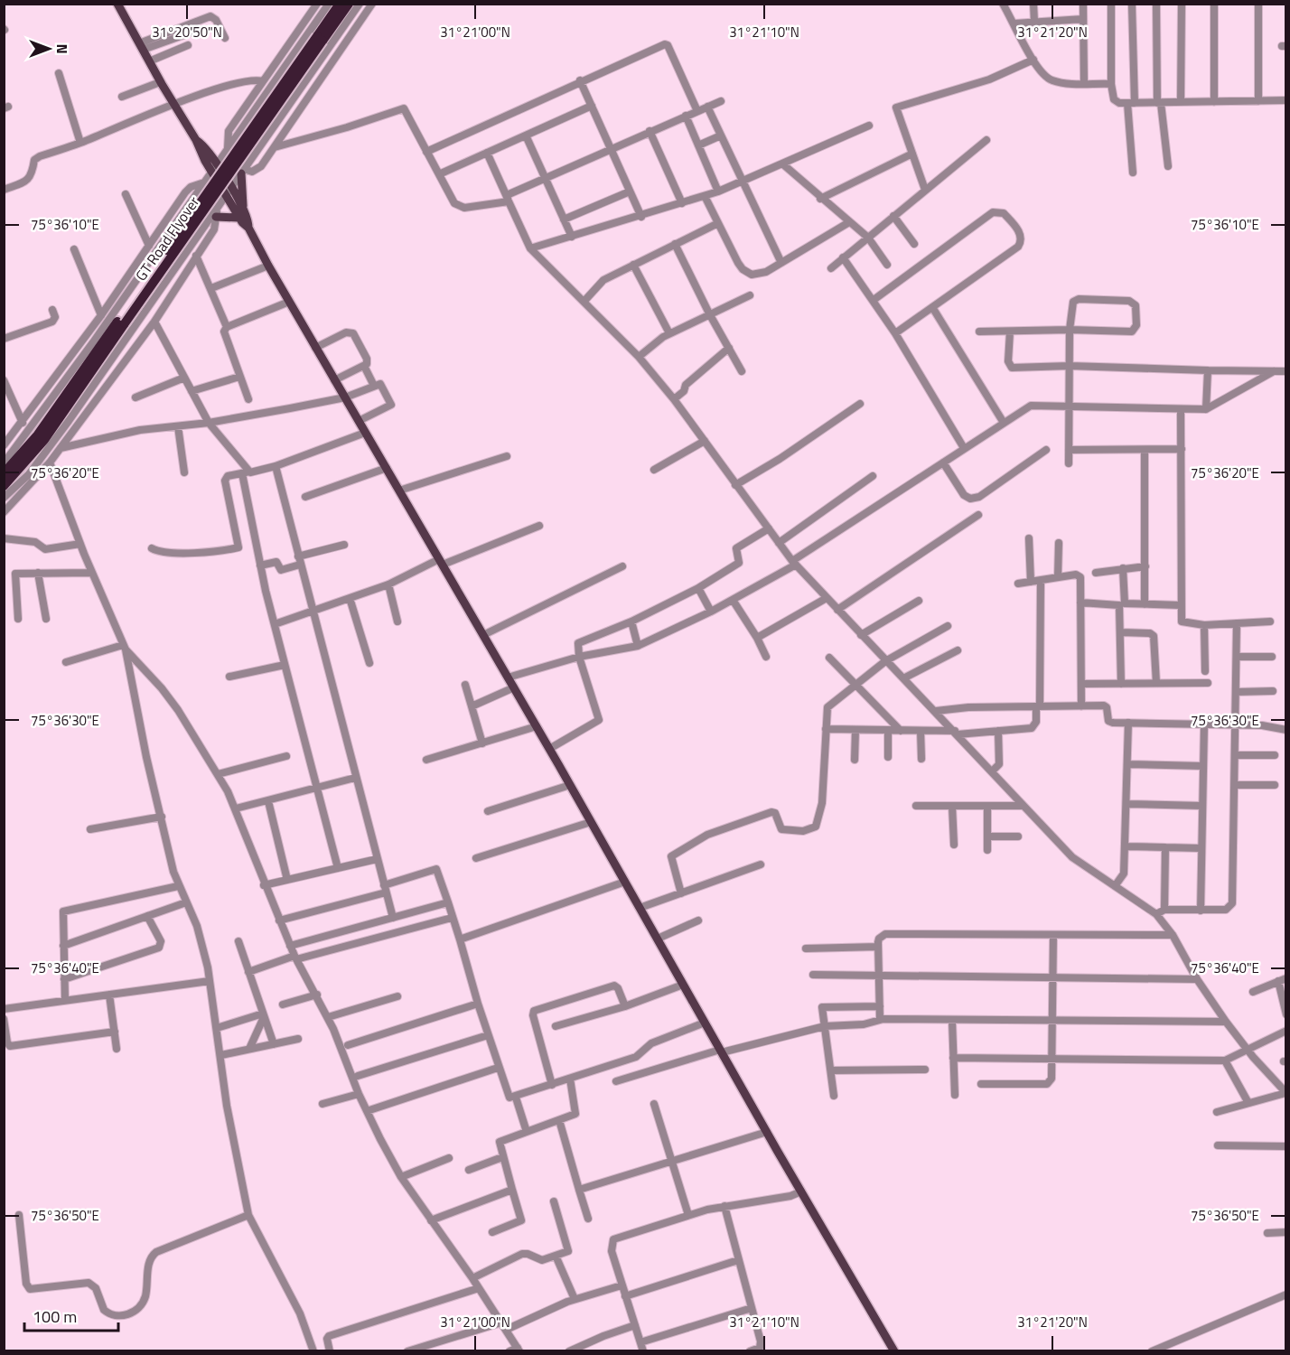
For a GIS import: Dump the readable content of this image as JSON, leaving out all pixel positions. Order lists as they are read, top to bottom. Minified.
{"streets":{"highway":["GT Road Flyover"]},"scale_bar":"100 m","north":"right","coordinates":["31°20'50\"N","31°21'00\"N","31°21'10\"N","31°21'20\"N","75°36'10\"E","75°36'20\"E","75°36'30\"E","75°36'40\"E","75°36'50\"E"]}
